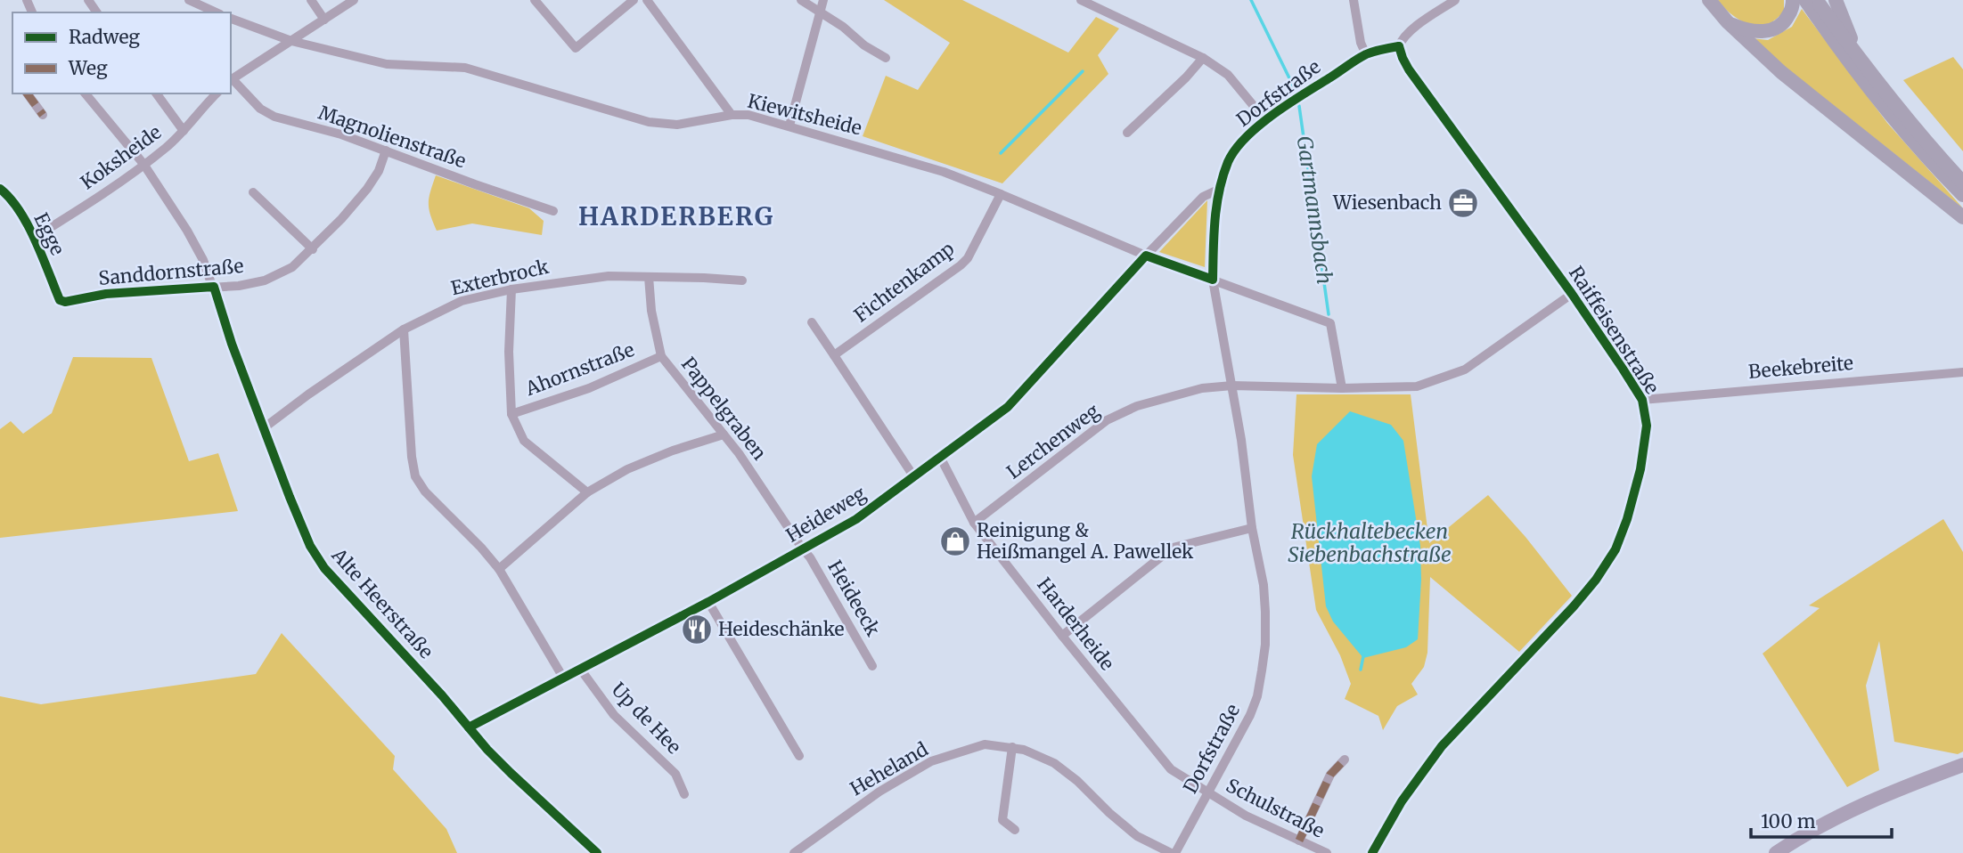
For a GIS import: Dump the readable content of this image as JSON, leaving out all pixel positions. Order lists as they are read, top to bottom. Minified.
{"streets":{"street":["Dorfstraße","Kiewitsheide","Magnolienstraße","Koksheide","Egge","Sanddornstraße","Exterbrock","Fichtenkamp","Raiffeisenstraße","Beekebreite","Ahornstraße","Pappelgraben","Lerchenweg","Heideweg","Heideeck","Alte Heerstraße","Harderheide","Up de Hee","Heheland","Schulstraße"]},"crossings":[["Dorfstraße","Kiewitsheide"],["Dorfstraße","Raiffeisenstraße"],["Dorfstraße","Lerchenweg"],["Dorfstraße","Heideweg"],["Dorfstraße","Harderheide"],["Dorfstraße","Heheland"],["Dorfstraße","Schulstraße"],["Kiewitsheide","Fichtenkamp"],["Kiewitsheide","Lerchenweg"],["Kiewitsheide","Heideweg"],["Magnolienstraße","Sanddornstraße"],["Koksheide","Egge"],["Koksheide","Alte Heerstraße"],["Egge","Sanddornstraße"],["Sanddornstraße","Alte Heerstraße"],["Exterbrock","Pappelgraben"],["Exterbrock","Alte Heerstraße"],["Raiffeisenstraße","Beekebreite"],["Raiffeisenstraße","Lerchenweg"],["Ahornstraße","Pappelgraben"],["Pappelgraben","Heideweg"],["Pappelgraben","Heideeck"],["Lerchenweg","Harderheide"],["Heideweg","Heideeck"],["Heideweg","Alte Heerstraße"],["Heideweg","Harderheide"],["Heideweg","Up de Hee"],["Harderheide","Schulstraße"]],"districts":["HARDERBERG"],"water":["Gartmannsbach","Rückhaltebecken Siebenbachstraße"],"places":{"office":["Wiesenbach"],"shop":["Reinigung & Heißmangel A. Pawellek"],"restaurant":["Heideschänke"]},"legend":["Radweg","Weg"],"scale_bar":"100 m"}
